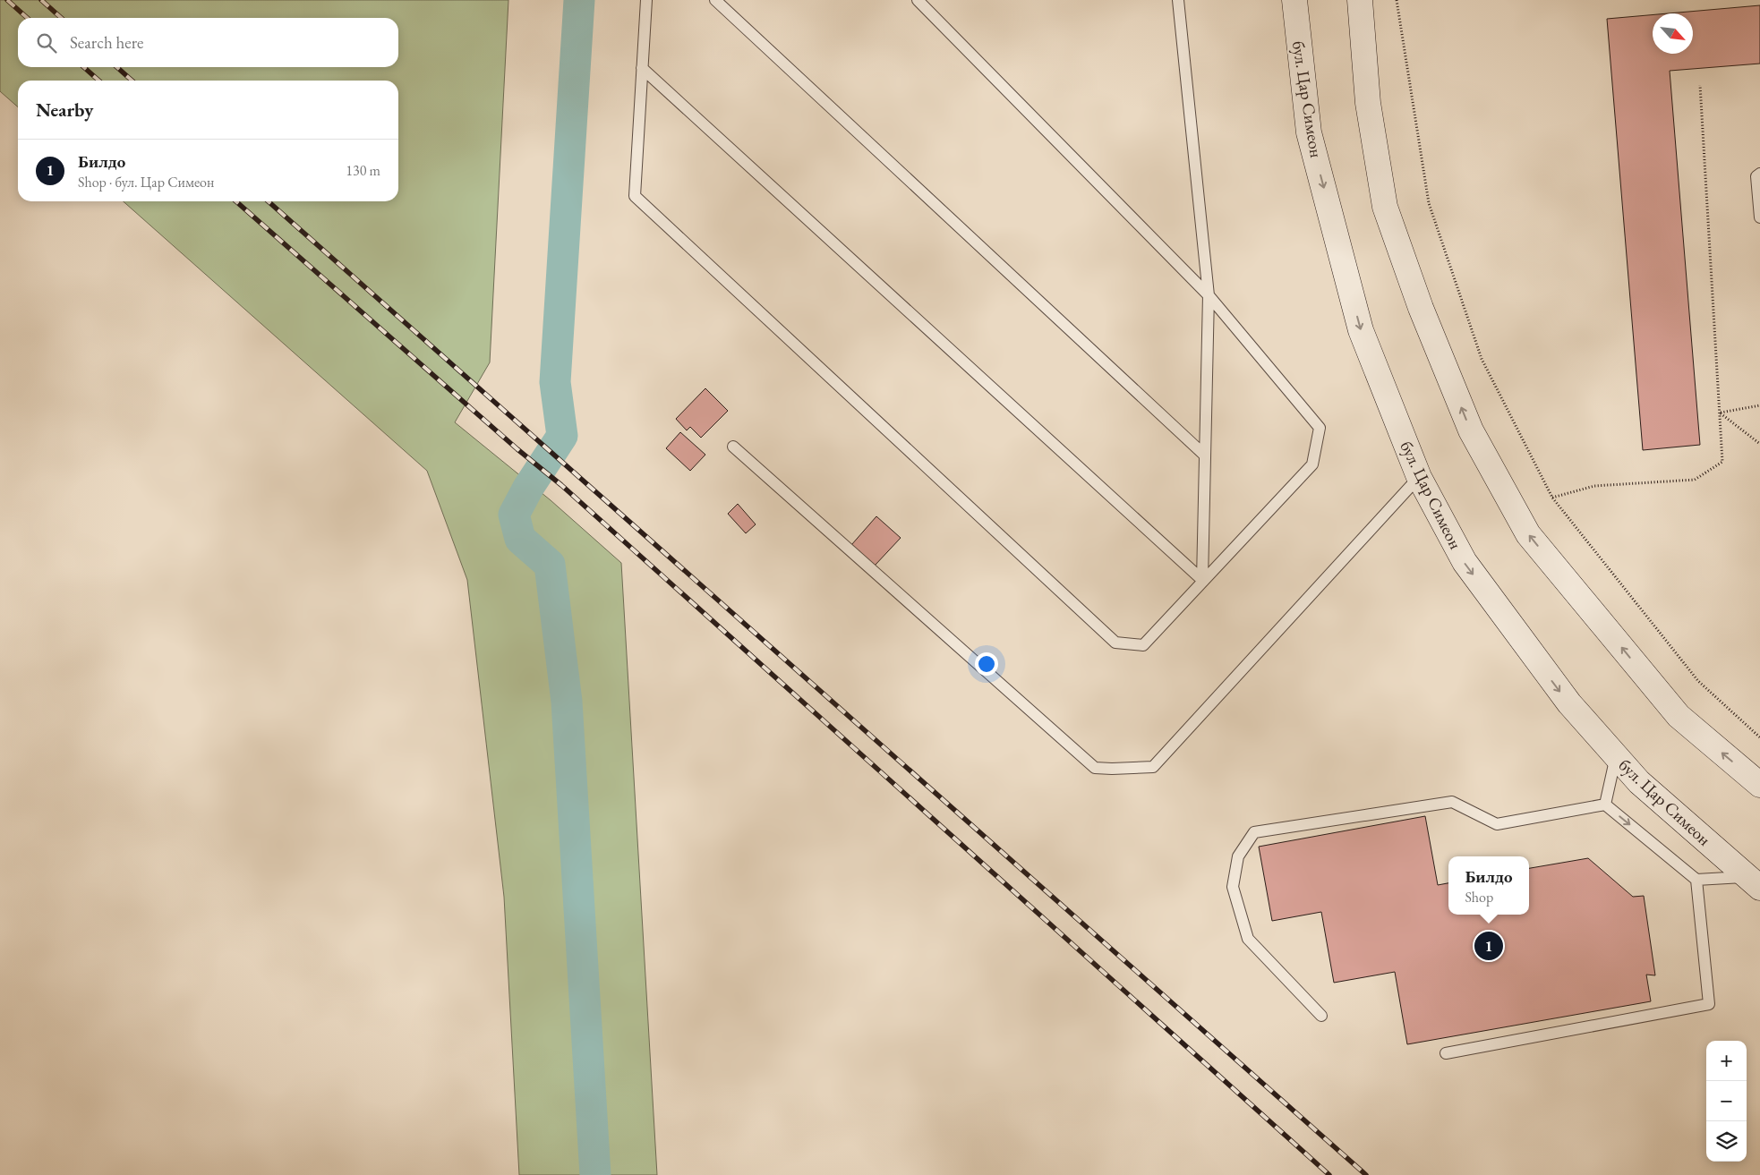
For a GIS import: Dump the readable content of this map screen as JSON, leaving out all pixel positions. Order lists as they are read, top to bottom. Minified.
{"streets":{"main road":["бул. Цар Симеон"]},"north":"bottom right","page":{"search":"Search here","heading":"Nearby","list":[{"mark":"1","name":"Билдо","note":"Shop · бул. Цар Симеон","value":"130 m"}],"popup":["Билдо","Shop"],"pins":"1","map_buttons":["+","−"]}}
